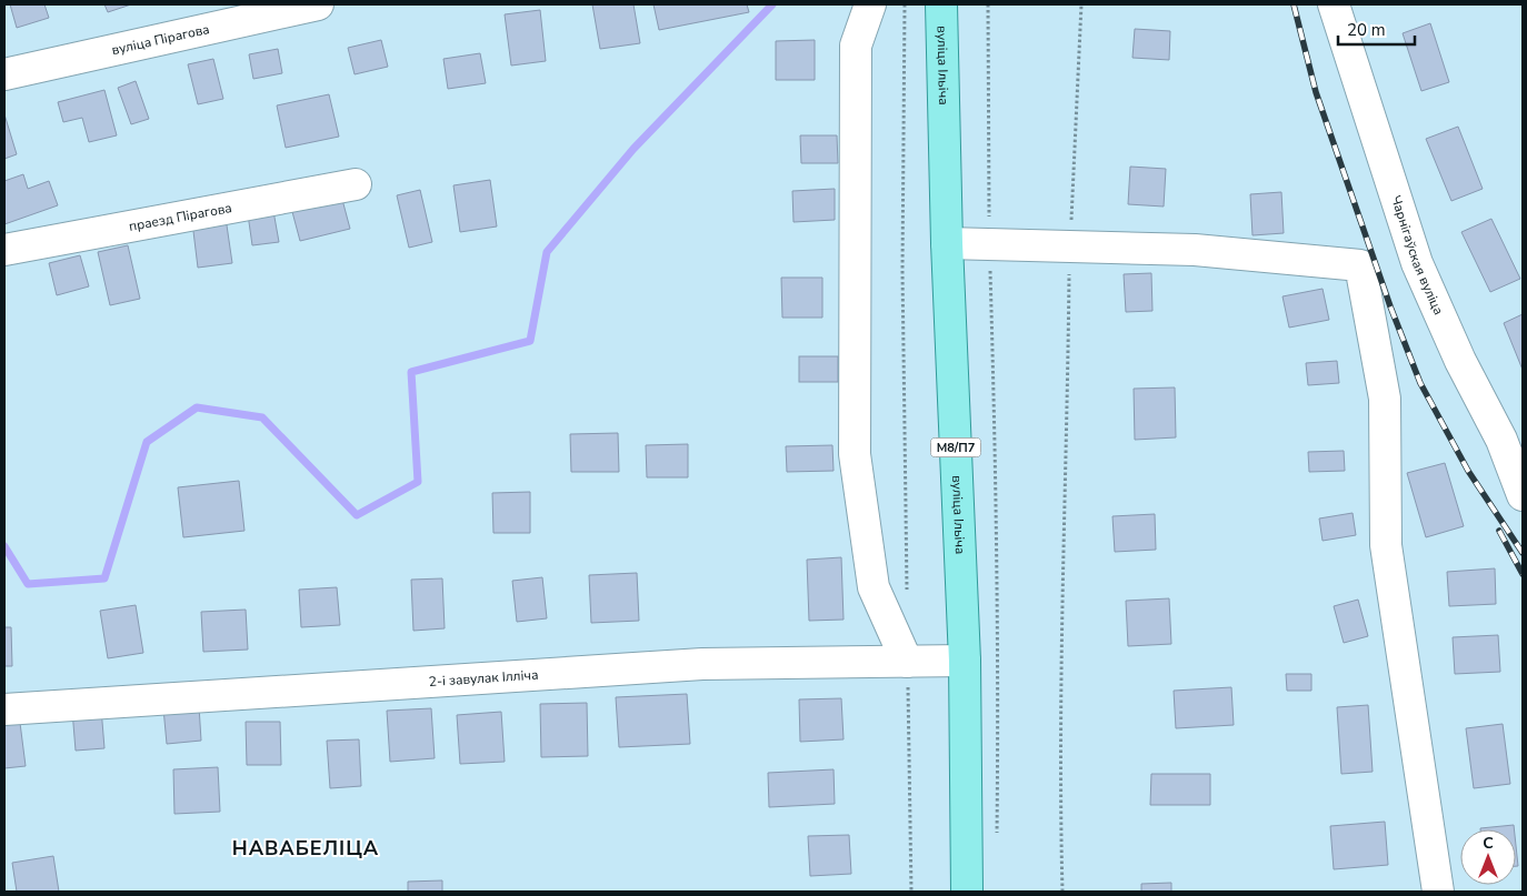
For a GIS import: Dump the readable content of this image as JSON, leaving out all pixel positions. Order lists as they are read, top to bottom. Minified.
{"streets":{"main road":["вуліца Ільіча","М8/П7"],"street":["вуліца Пірагова","праезд Пірагова","Чарнігаўская вуліца","2-і завулак Ілліча"]},"crossings":[["вуліца Ільіча","2-і завулак Ілліча"]],"districts":["НАВАБЕЛІЦА"],"scale_bar":"20 m","north":"top"}
